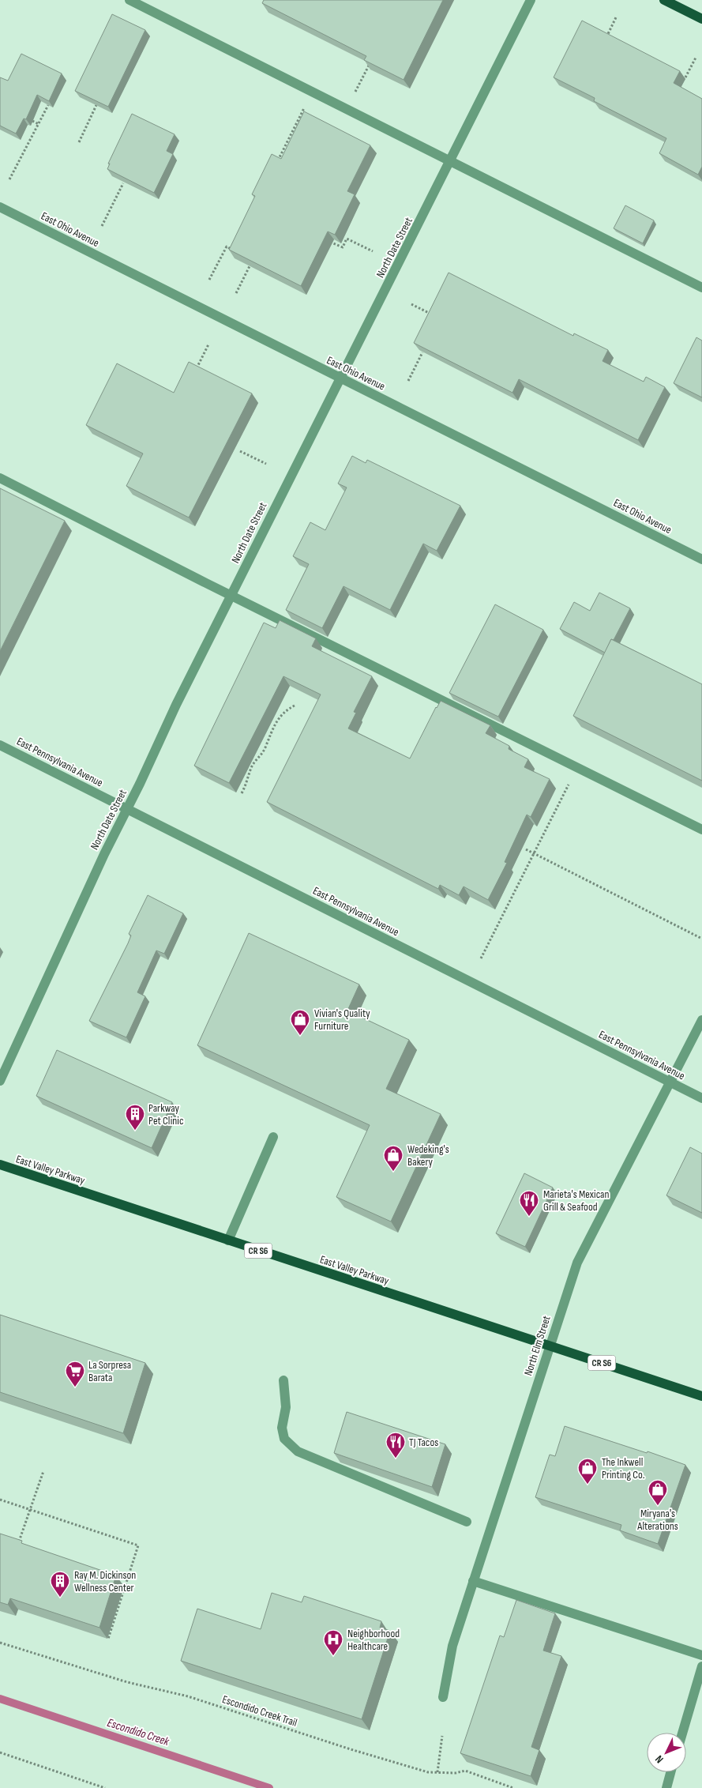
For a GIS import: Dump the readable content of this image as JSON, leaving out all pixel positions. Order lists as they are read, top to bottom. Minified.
{"streets":{"main road":["East Valley Parkway","CR S6"],"street":["East Ohio Avenue","North Date Street","East Pennsylvania Avenue","North Elm Street"],"path":["Escondido Creek Trail"]},"crossings":[["East Ohio Avenue","North Date Street"],["North Date Street","East Pennsylvania Avenue"],["East Pennsylvania Avenue","North Elm Street"],["East Valley Parkway","North Elm Street"]],"water":["Escondido Creek"],"places":{"shop":["Vivian's Quality Furniture","Wedeking's Bakery","The Inkwell Printing Co.","Miryana's Alterations"],"building":["Parkway Pet Clinic","Ray M. Dickinson Wellness Center"],"restaurant":["Marieta's Mexican Grill & Seafood","TJ Tacos"],"supermarket":["La Sorpresa Barata"],"hospital":["Neighborhood Healthcare"]},"north":"bottom left"}
